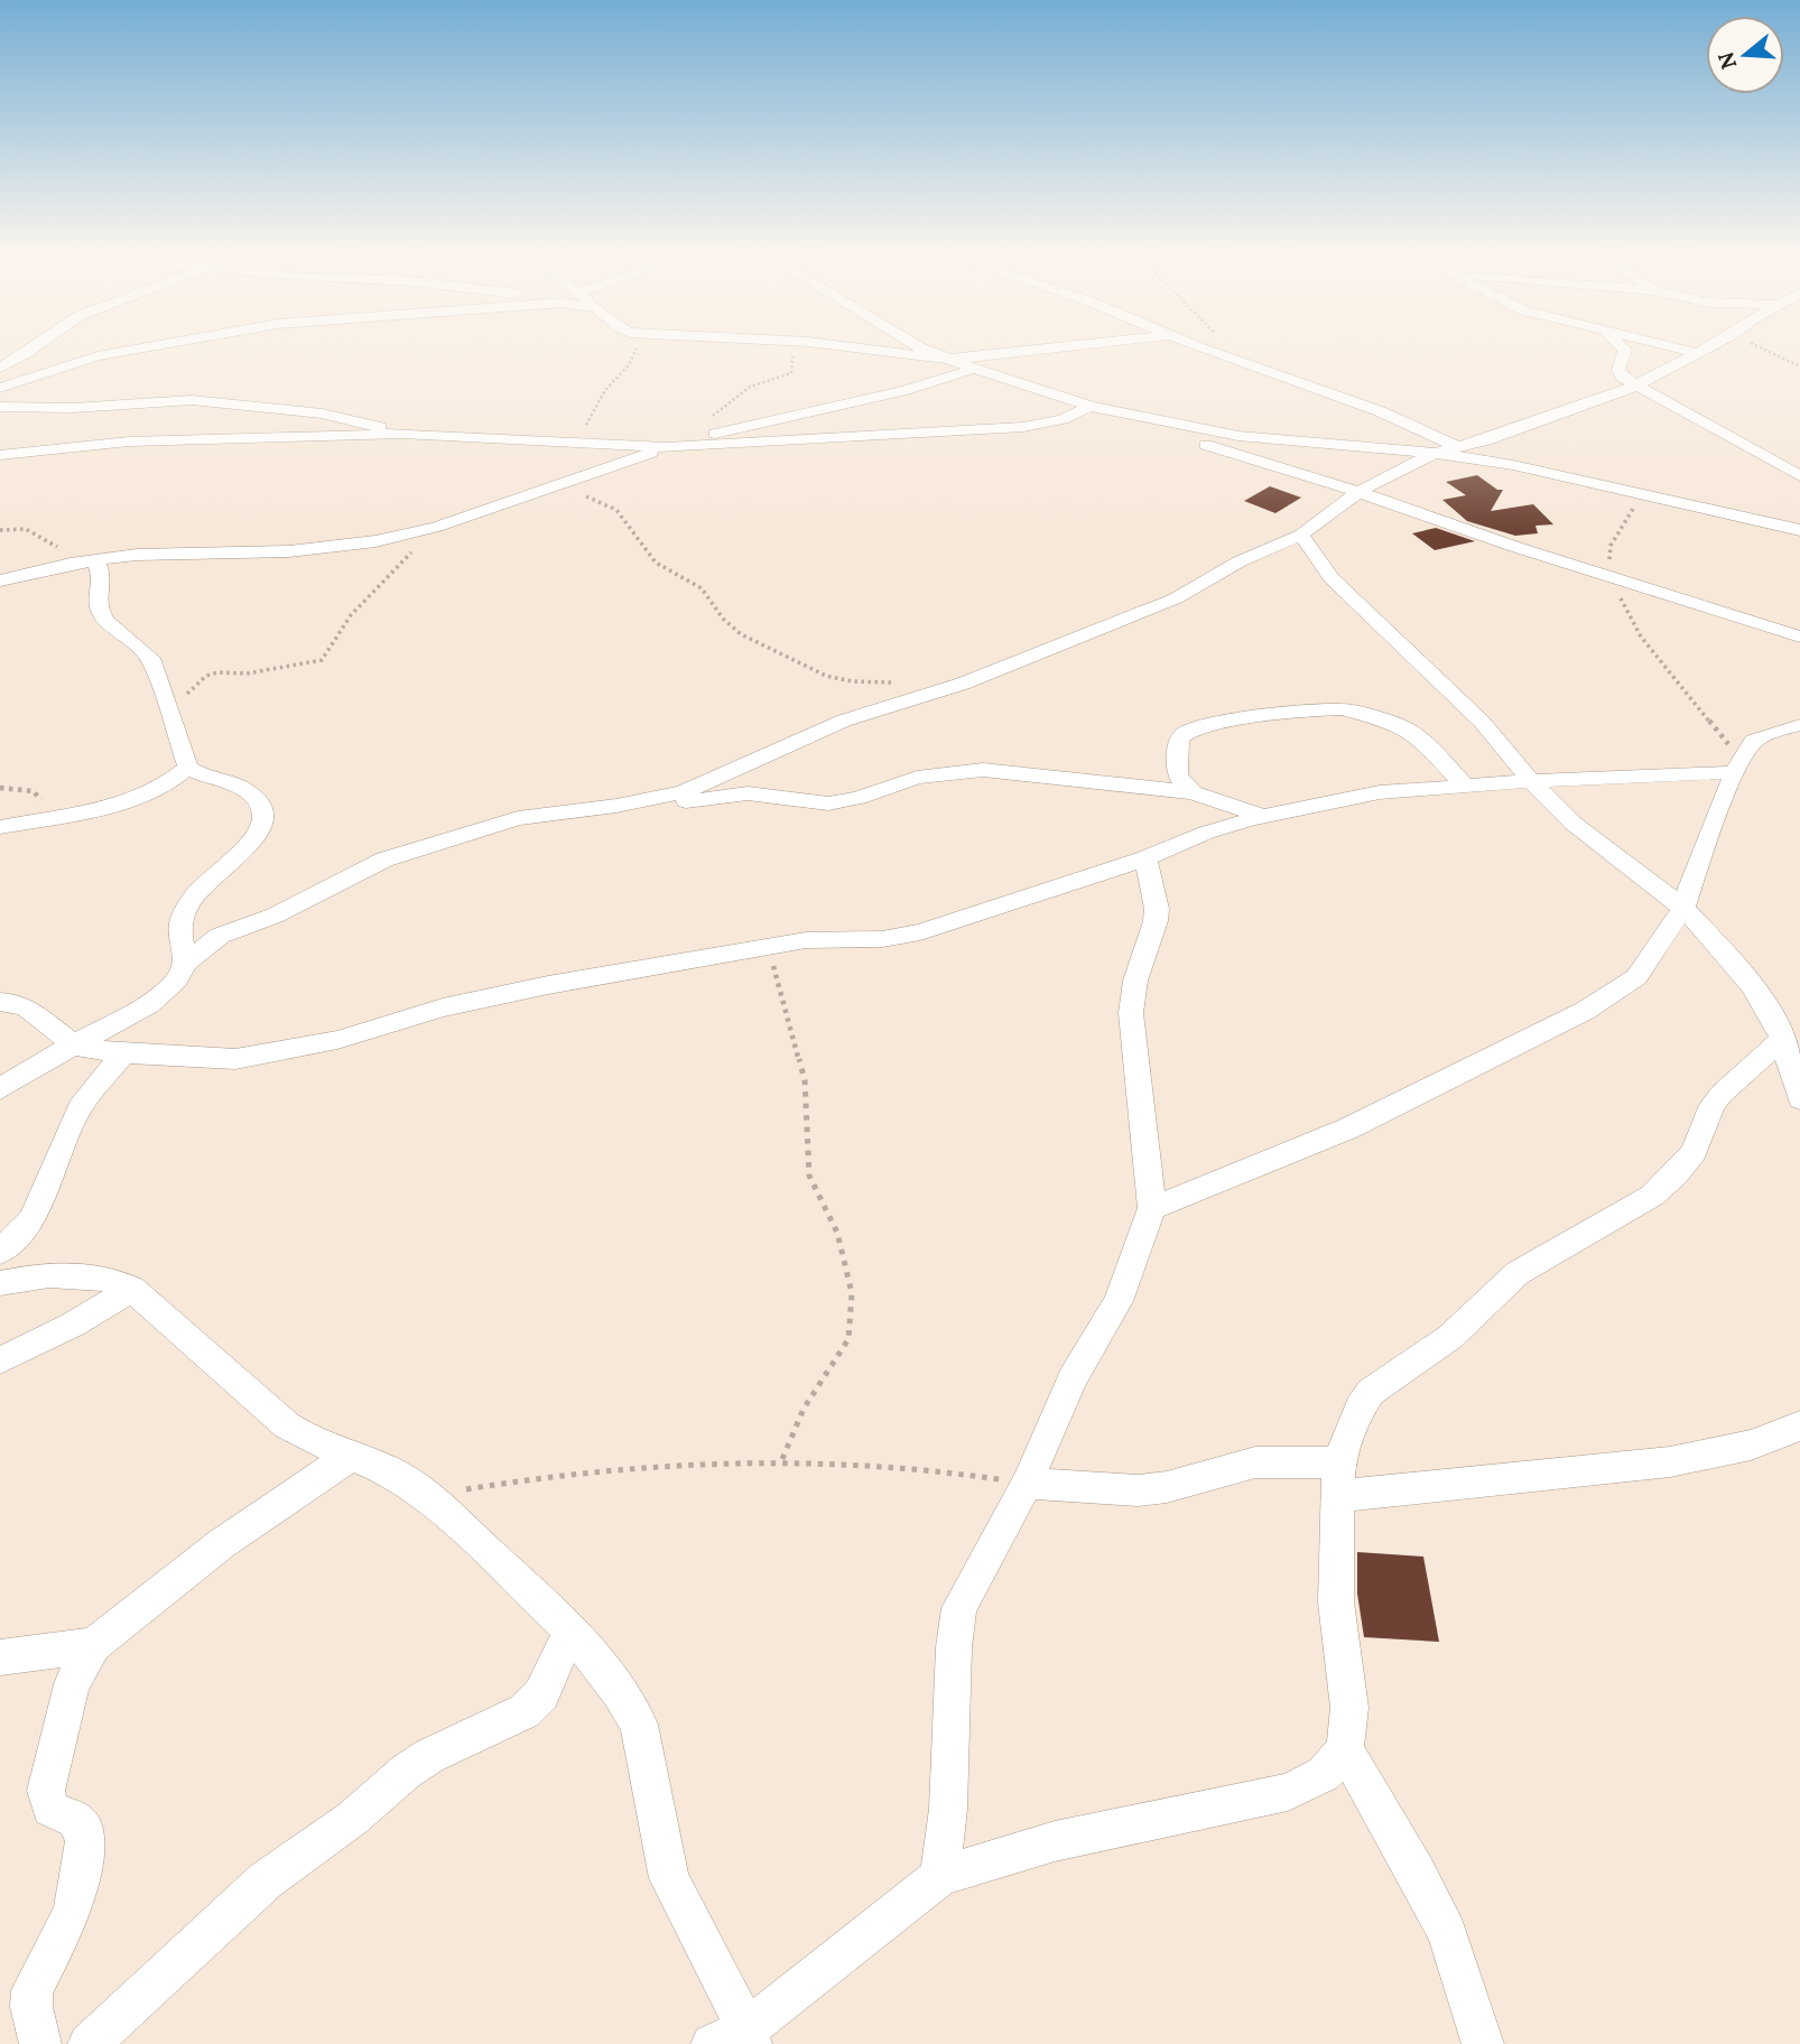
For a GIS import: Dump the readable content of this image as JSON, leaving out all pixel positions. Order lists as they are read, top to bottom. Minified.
{"north":"left"}
